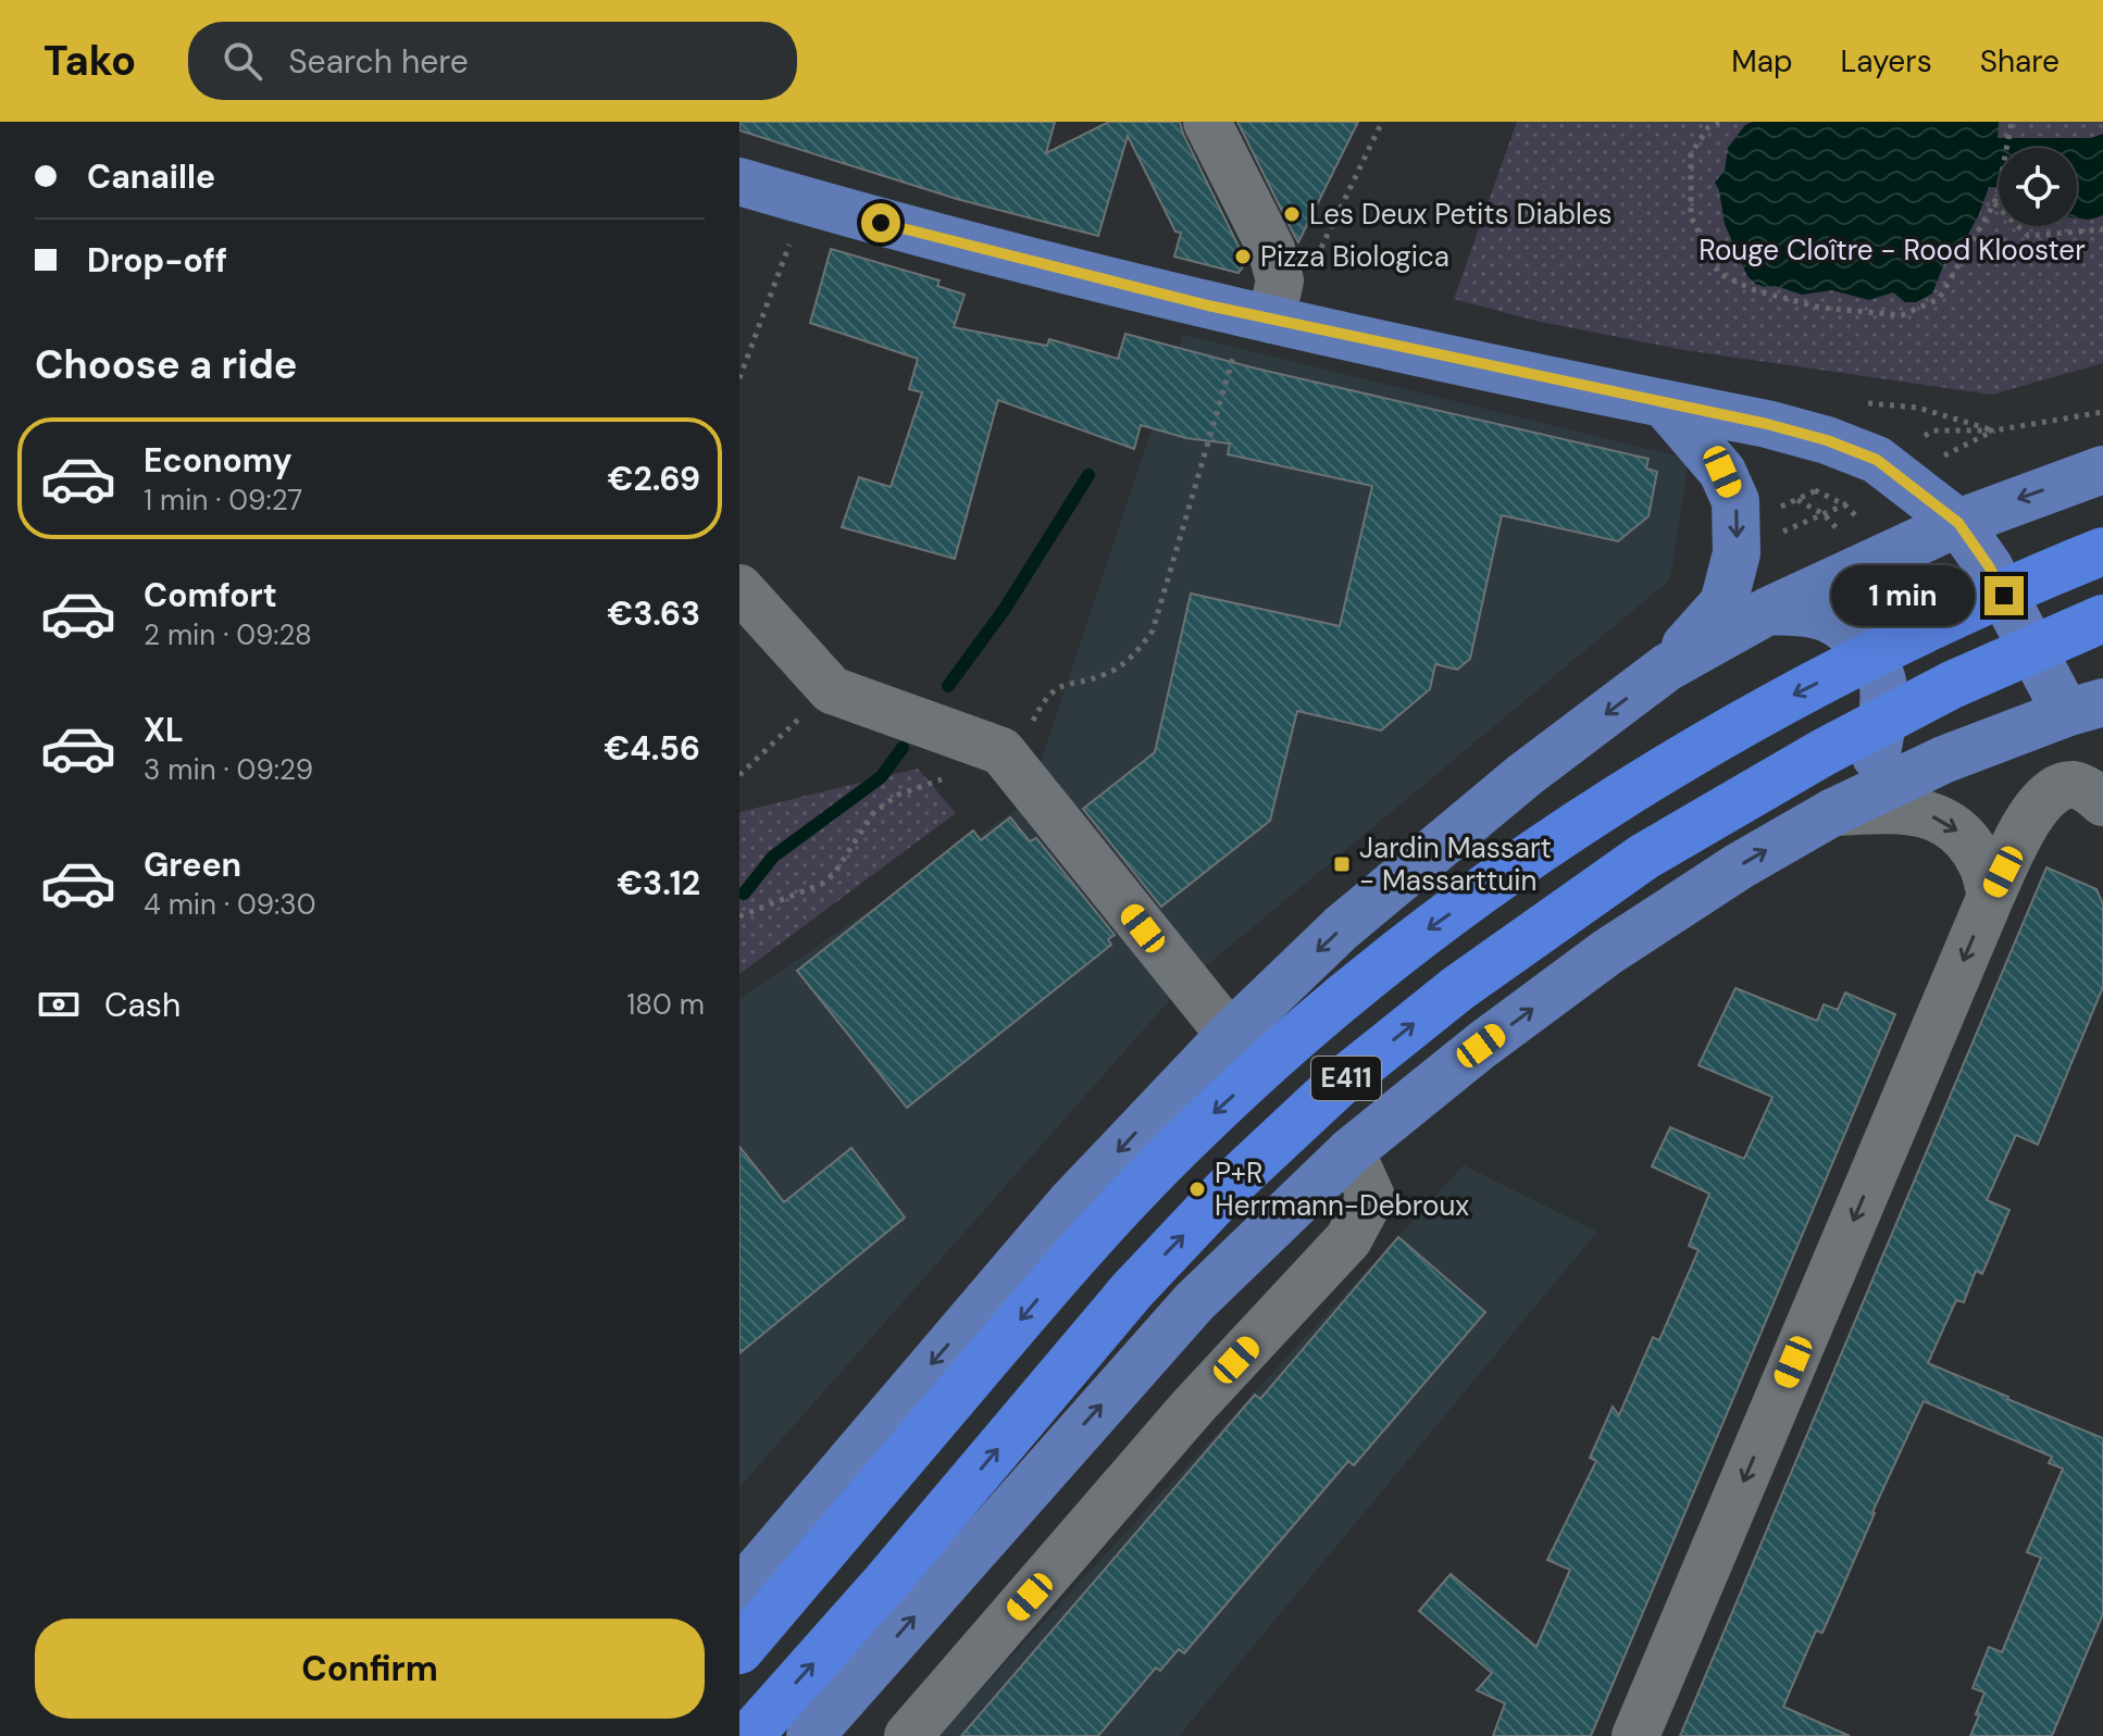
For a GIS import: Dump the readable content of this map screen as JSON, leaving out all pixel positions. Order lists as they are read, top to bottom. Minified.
{"streets":{"highway":["E411"]},"parks":["Rouge Cloître - Rood Klooster"],"places":{"other":["Les Deux Petits Diables","Pizza Biologica","P+R Herrmann-Debroux"],"transit":["Jardin Massart - Massarttuin"]},"page":{"header":"Tako","search":"Search here","nav":["Map","Layers","Share"],"banner":["Canaille","Drop-off"],"heading":"Choose a ride","list":[{"name":"Economy","note":"1 min · 09:27","value":"€2.69"},{"name":"Comfort","note":"2 min · 09:28","value":"€3.63"},{"name":"XL","note":"3 min · 09:29","value":"€4.56"},{"name":"Green","note":"4 min · 09:30","value":"€3.12"}],"bubble":"1 min","pay":["Cash","180 m"],"buttons":"Confirm"}}
